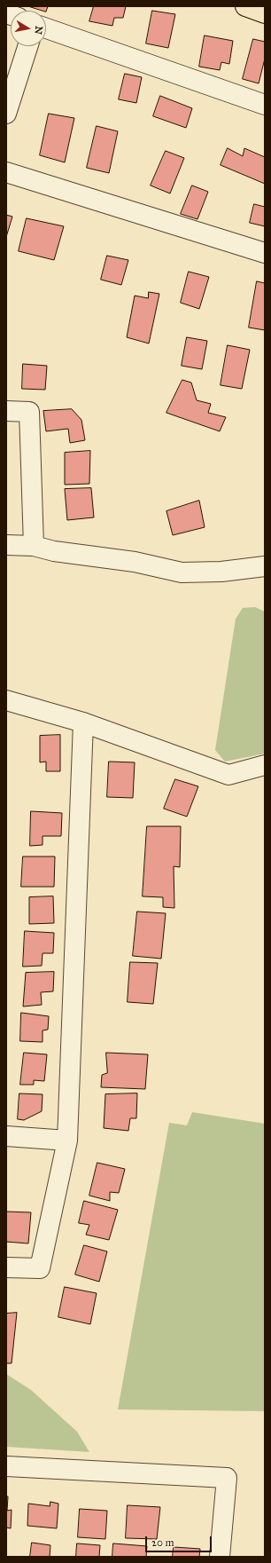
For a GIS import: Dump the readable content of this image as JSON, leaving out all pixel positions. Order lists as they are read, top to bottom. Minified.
{"scale_bar":"20 m","north":"right"}
